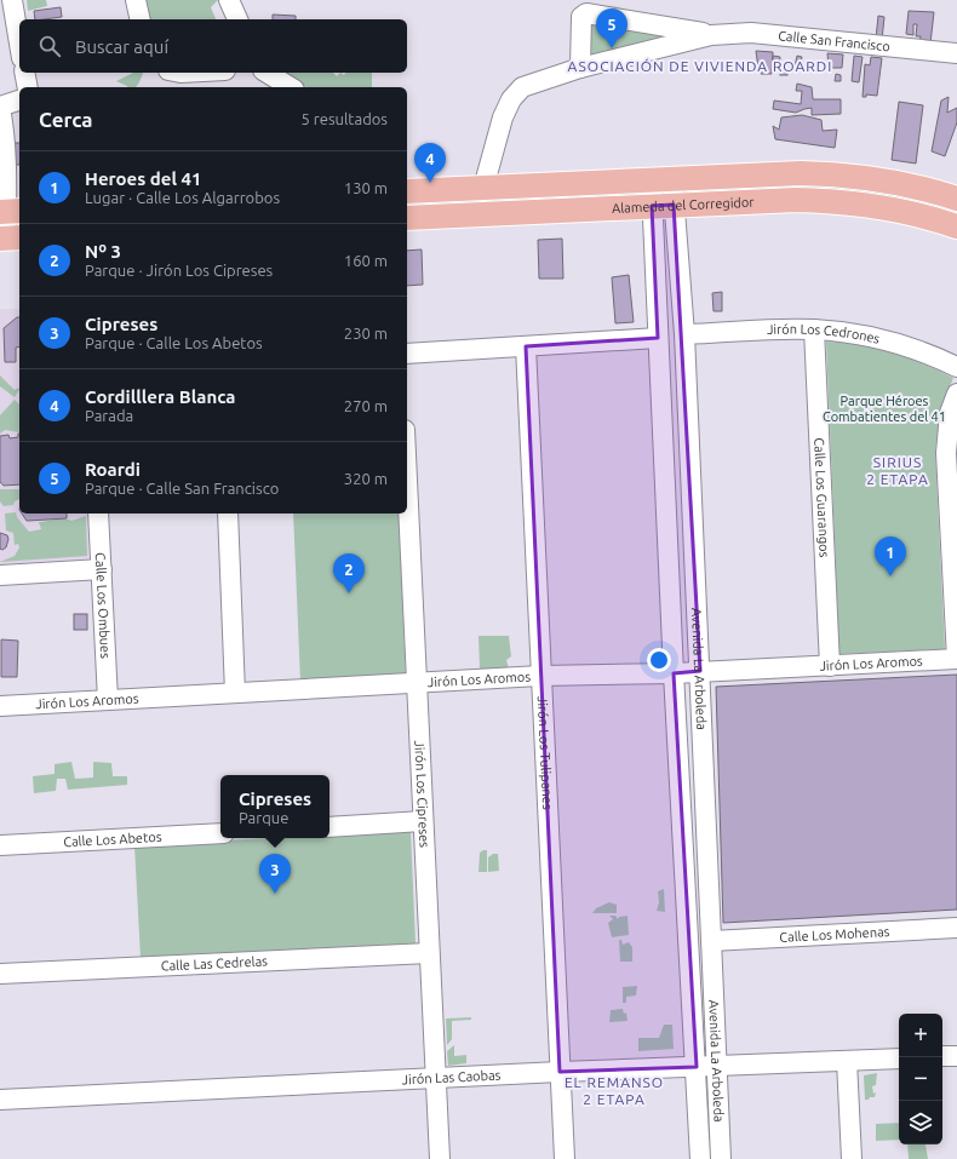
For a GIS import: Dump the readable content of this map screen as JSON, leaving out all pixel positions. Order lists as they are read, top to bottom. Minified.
{"streets":{"main road":["Alameda del Corregidor"],"street":["Calle San Francisco","Jirón Los Cedrones","Calle Los Guarangos","Calle Los Ombues","Jirón Los Aromos","Avenida La Arboleda","Jirón Los Tulipanes","Jirón Los Cipreses","Calle Los Abetos","Calle Los Mohenas","Calle Las Cedrelas","Jirón Las Caobas"]},"crossings":[["Calle San Francisco","Alameda del Corregidor"],["Alameda del Corregidor","Avenida La Arboleda"],["Jirón Los Cedrones","Calle Los Guarangos"],["Jirón Los Cedrones","Avenida La Arboleda"],["Calle Los Guarangos","Jirón Los Aromos"],["Calle Los Ombues","Jirón Los Aromos"],["Jirón Los Aromos","Avenida La Arboleda"],["Jirón Los Aromos","Jirón Los Tulipanes"],["Jirón Los Aromos","Jirón Los Cipreses"],["Avenida La Arboleda","Calle Los Mohenas"],["Avenida La Arboleda","Jirón Las Caobas"],["Jirón Los Tulipanes","Jirón Las Caobas"],["Jirón Los Cipreses","Calle Las Cedrelas"],["Jirón Los Cipreses","Jirón Las Caobas"]],"districts":["ASOCIACIÓN DE VIVIENDA ROARDI","SIRIUS 2 ETAPA","EL REMANSO 2 ETAPA"],"parks":["Parque Héroes Combatientes del 41"],"page":{"pins":["5","4","1","2","3"],"search":"Buscar aquí","heading":["Cerca","5 resultados"],"list":[{"mark":"1","name":"Heroes del 41","note":"Lugar · Calle Los Algarrobos","value":"130 m"},{"mark":"2","name":"Nº 3","note":"Parque · Jirón Los Cipreses","value":"160 m"},{"mark":"3","name":"Cipreses","note":"Parque · Calle Los Abetos","value":"230 m"},{"mark":"4","name":"Cordilllera Blanca","note":"Parada","value":"270 m"},{"mark":"5","name":"Roardi","note":"Parque · Calle San Francisco","value":"320 m"}],"popup":["Cipreses","Parque"],"map_buttons":["+","−"]}}
